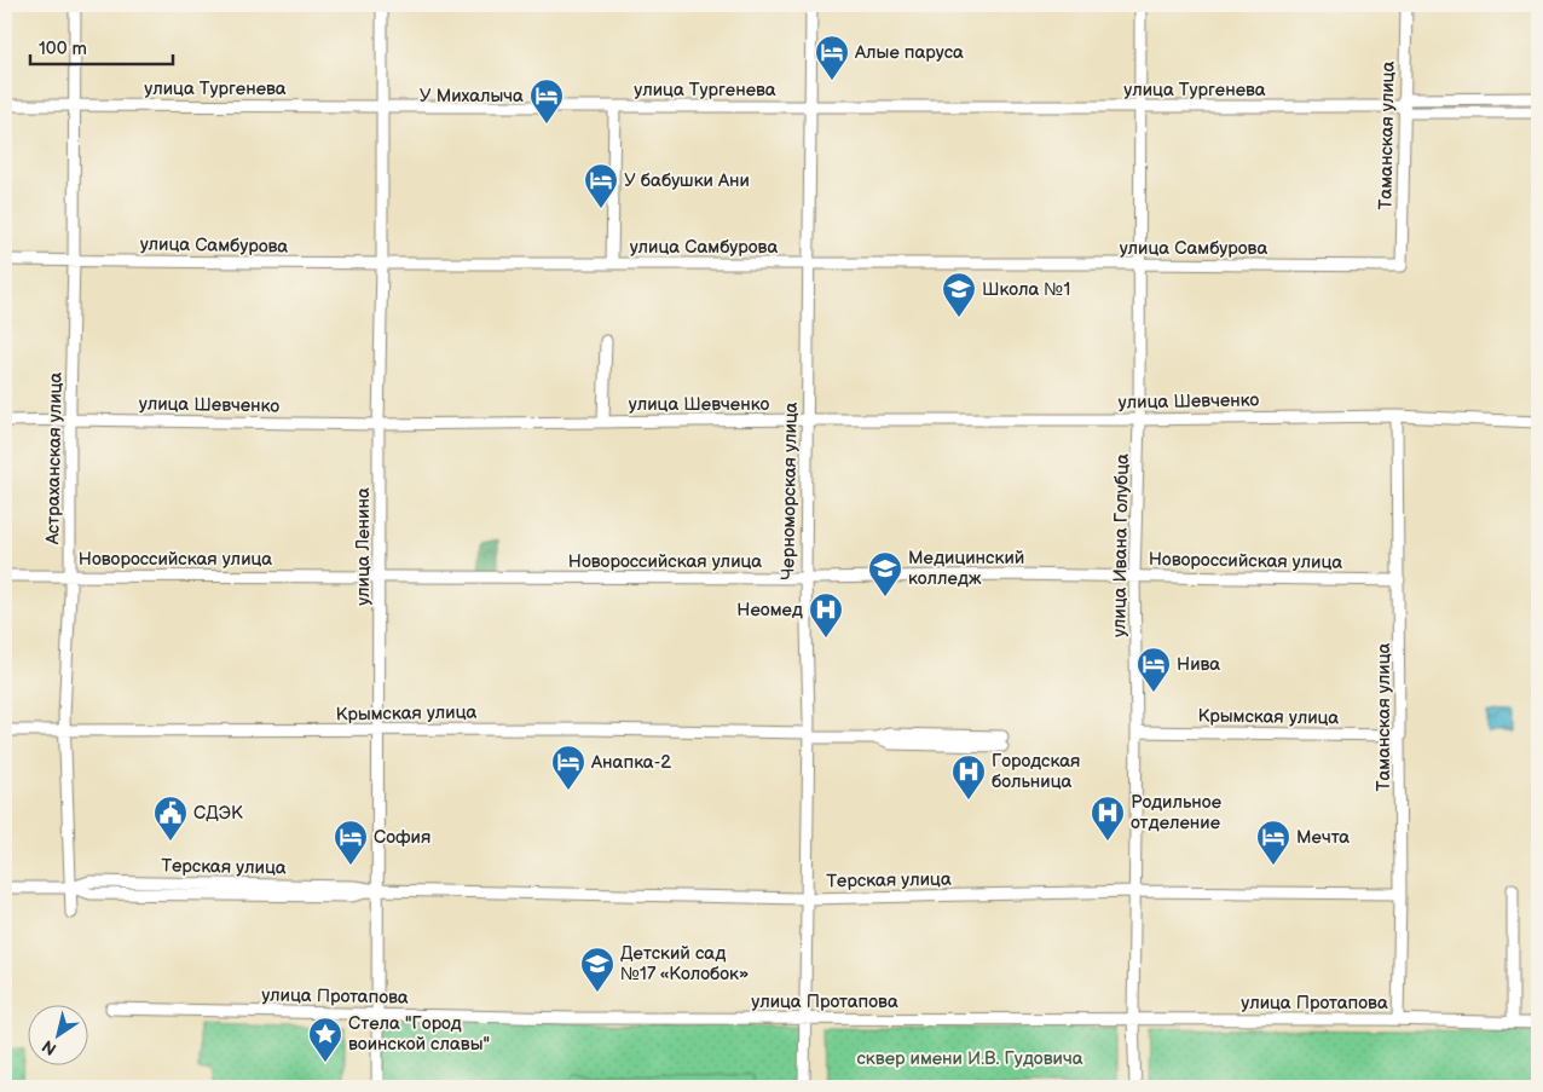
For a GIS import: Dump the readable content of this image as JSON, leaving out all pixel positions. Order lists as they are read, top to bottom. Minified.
{"streets":{"street":["улица Тургенева","Таманская улица","улица Самбурова","улица Шевченко","Астраханская улица","Черноморская улица","улица Ивана Голубца","улица Ленина","Новороссийская улица","Крымская улица","Терская улица","улица Протапова"]},"crossings":[["улица Тургенева","Таманская улица"],["улица Тургенева","Астраханская улица"],["улица Тургенева","Черноморская улица"],["улица Тургенева","улица Ивана Голубца"],["улица Тургенева","улица Ленина"],["Таманская улица","улица Самбурова"],["Таманская улица","улица Шевченко"],["Таманская улица","Новороссийская улица"],["Таманская улица","Крымская улица"],["Таманская улица","Терская улица"],["Таманская улица","улица Протапова"],["улица Самбурова","Астраханская улица"],["улица Самбурова","Черноморская улица"],["улица Самбурова","улица Ивана Голубца"],["улица Самбурова","улица Ленина"],["улица Шевченко","Астраханская улица"],["улица Шевченко","Черноморская улица"],["улица Шевченко","улица Ивана Голубца"],["улица Шевченко","улица Ленина"],["Астраханская улица","Новороссийская улица"],["Астраханская улица","Крымская улица"],["Астраханская улица","Терская улица"],["Черноморская улица","Новороссийская улица"],["Черноморская улица","Крымская улица"],["Черноморская улица","Терская улица"],["Черноморская улица","улица Протапова"],["улица Ивана Голубца","Новороссийская улица"],["улица Ивана Голубца","Крымская улица"],["улица Ивана Голубца","Терская улица"],["улица Ивана Голубца","улица Протапова"],["улица Ленина","Новороссийская улица"],["улица Ленина","Крымская улица"],["улица Ленина","Терская улица"],["улица Ленина","улица Протапова"]],"parks":["сквер имени И.В. Гудовича"],"places":{"hotel":["Алые паруса","У Михалыча","У бабушки Ани","Нива","Анапка-2","София","Мечта"],"school or university":["Школа №1","Медицинский колледж","Детский сад №17 «Колобок»"],"hospital":["Неомед","Городская больница","Родильное отделение"],"public building":["СДЭК"],"place":["Стела \"Город воинской славы\""]},"scale_bar":"100 m","north":"bottom left"}
